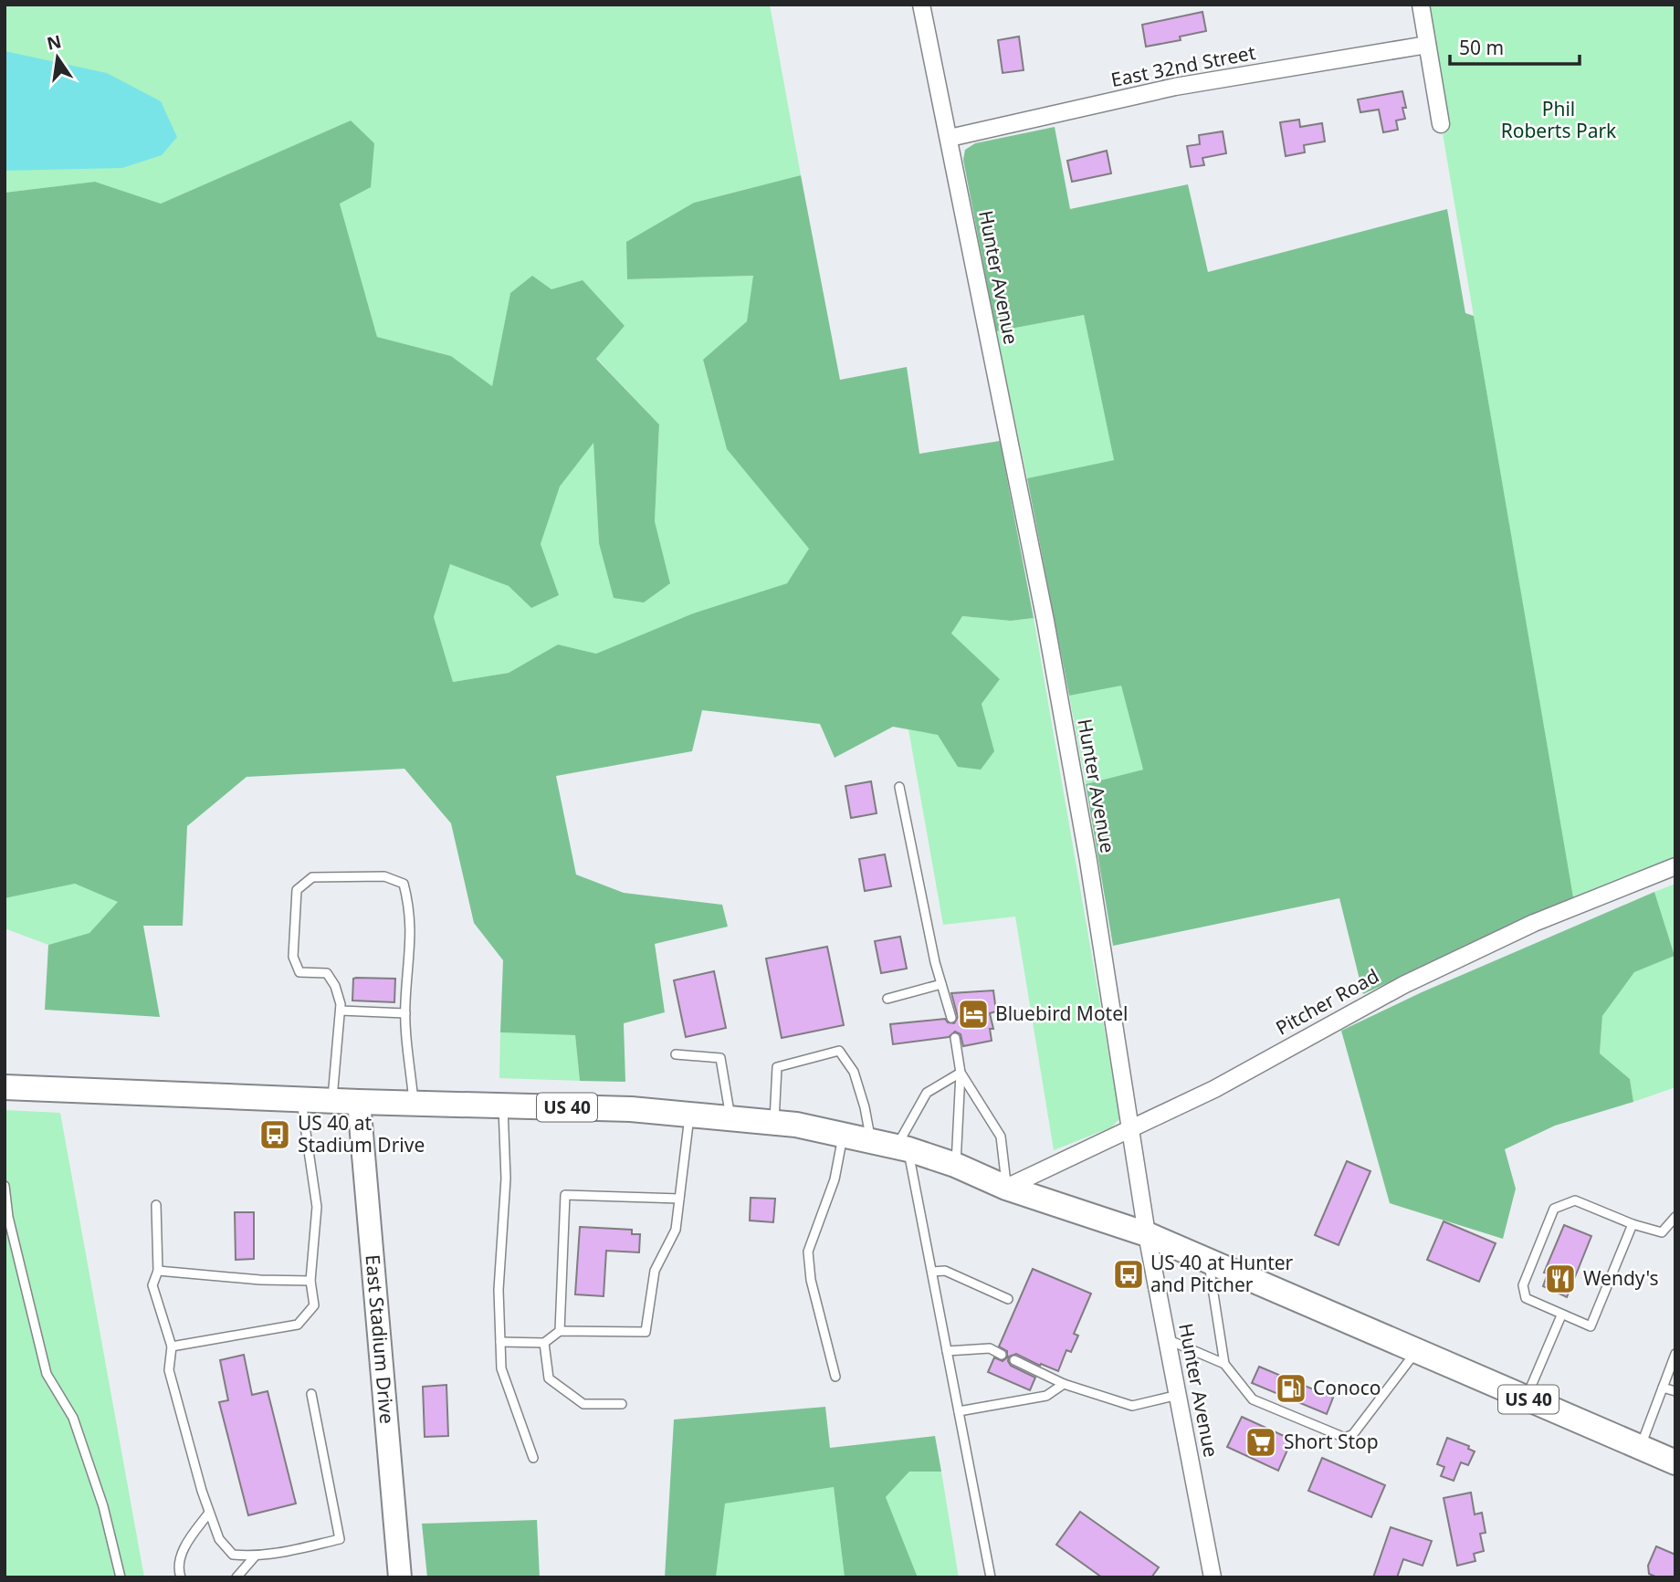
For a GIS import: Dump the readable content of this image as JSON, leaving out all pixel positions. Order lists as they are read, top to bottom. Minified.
{"streets":{"main road":["US 40","East Stadium Drive"],"street":["East 32nd Street","Hunter Avenue","Pitcher Road"]},"crossings":[["East 32nd Street","Hunter Avenue"],["Hunter Avenue","Pitcher Road"],["Hunter Avenue","US 40"],["Pitcher Road","US 40"],["US 40","East Stadium Drive"]],"parks":["Phil Roberts Park"],"places":{"hotel":["Bluebird Motel"],"bus stop":["US 40 at Stadium Drive","US 40 at Hunter and Pitcher"],"restaurant":["Wendy's"],"fuel station":["Conoco"],"supermarket":["Short Stop"]},"scale_bar":"50 m","north":"top"}
